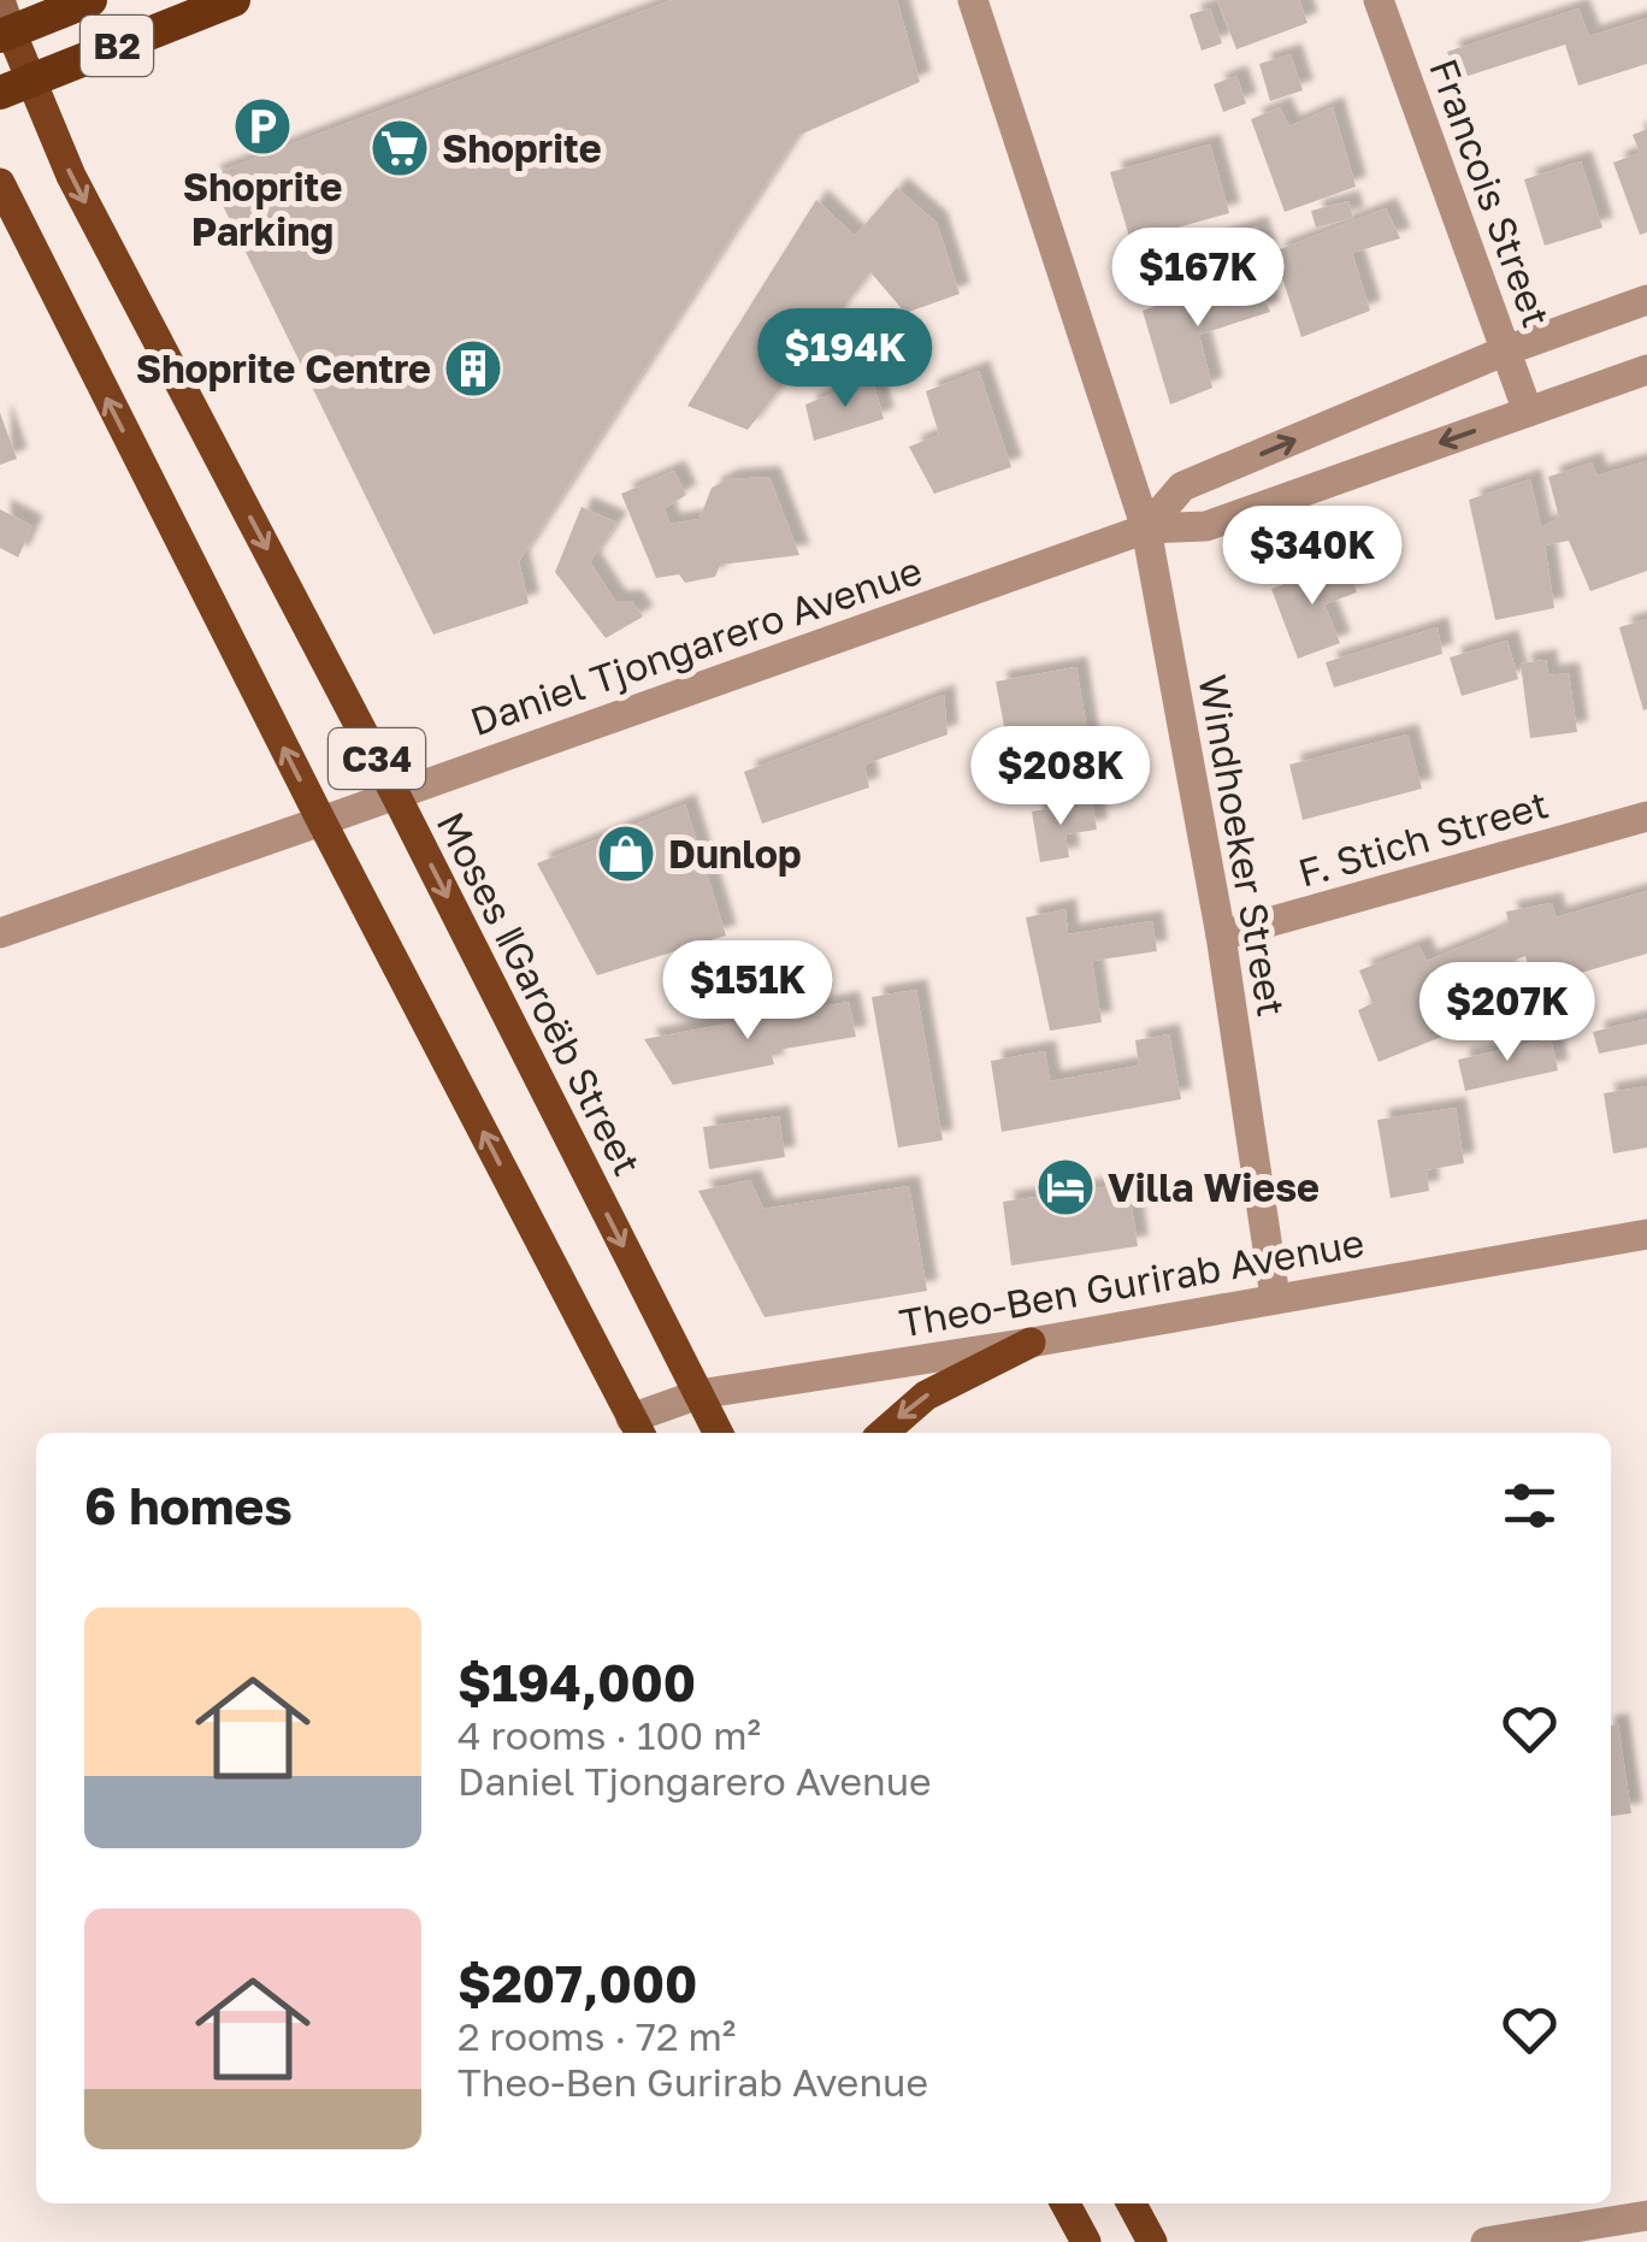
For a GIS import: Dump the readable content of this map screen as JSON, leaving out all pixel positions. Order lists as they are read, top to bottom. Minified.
{"streets":{"highway":["B2"],"main road":["C34","Moses ǁGaroëb Street"],"street":["Francois Street","Daniel Tjongarero Avenue","F. Stich Street","Windhoeker Street","Theo-Ben Gurirab Avenue"]},"crossings":[["B2","Moses ǁGaroëb Street"],["Francois Street","Daniel Tjongarero Avenue"],["Daniel Tjongarero Avenue","C34"],["Daniel Tjongarero Avenue","Windhoeker Street"],["Daniel Tjongarero Avenue","Moses ǁGaroëb Street"],["C34","Theo-Ben Gurirab Avenue"],["F. Stich Street","Windhoeker Street"],["Windhoeker Street","Theo-Ben Gurirab Avenue"],["Moses ǁGaroëb Street","Theo-Ben Gurirab Avenue"]],"places":{"parking":["Shoprite Parking"],"supermarket":["Shoprite"],"building":["Shoprite Centre"],"shop":["Dunlop"],"hotel":["Villa Wiese"]},"page":{"price":["$167K","$194K","$340K","$208K","$151K","$207K"],"heading":"6 homes","list":[{"name":"$194,000","note":"4 rooms · 100 m² · Daniel Tjongarero Avenue"},{"name":"$207,000","note":"2 rooms · 72 m² · Theo-Ben Gurirab Avenue"}]}}
